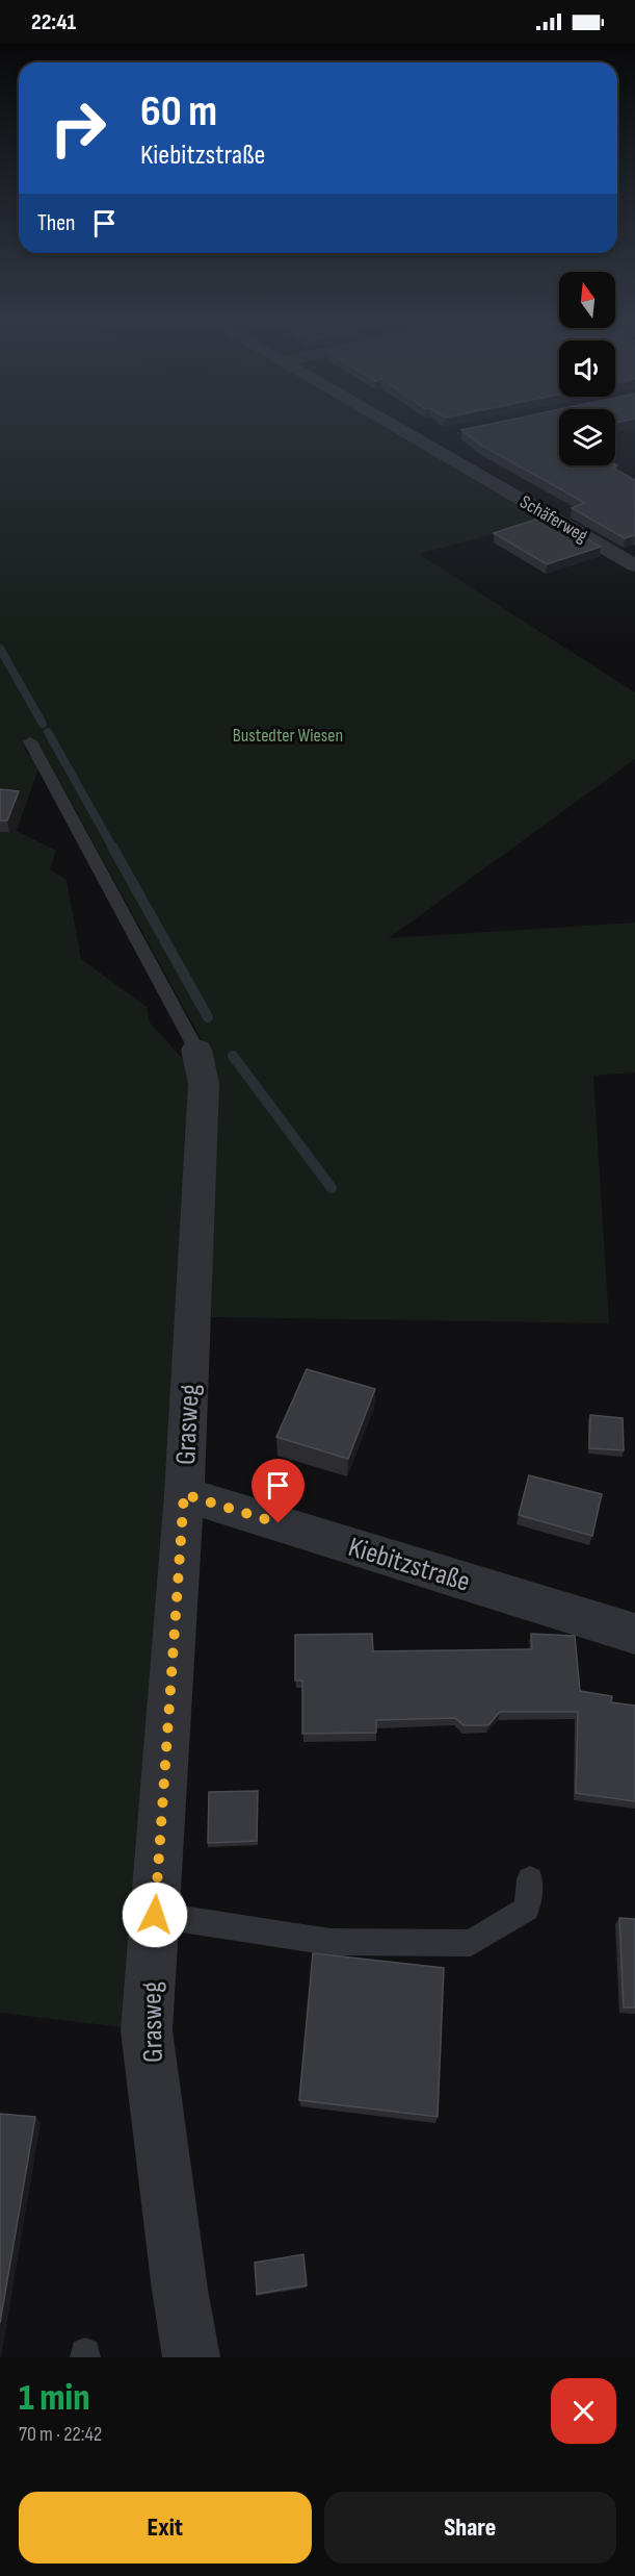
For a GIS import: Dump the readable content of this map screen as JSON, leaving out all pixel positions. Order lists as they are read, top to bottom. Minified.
{"streets":{"street":["Schäferweg","Grasweg","Kiebitzstraße"]},"crossings":[["Grasweg","Kiebitzstraße"]],"parks":["Bustedter Wiesen"],"north":"top","page":{"status":"22:41","turn":["60 m","Kiebitzstraße"],"then":"Then","heading":["1 min","70 m · 22:42"],"buttons":["Exit","Share"]}}
